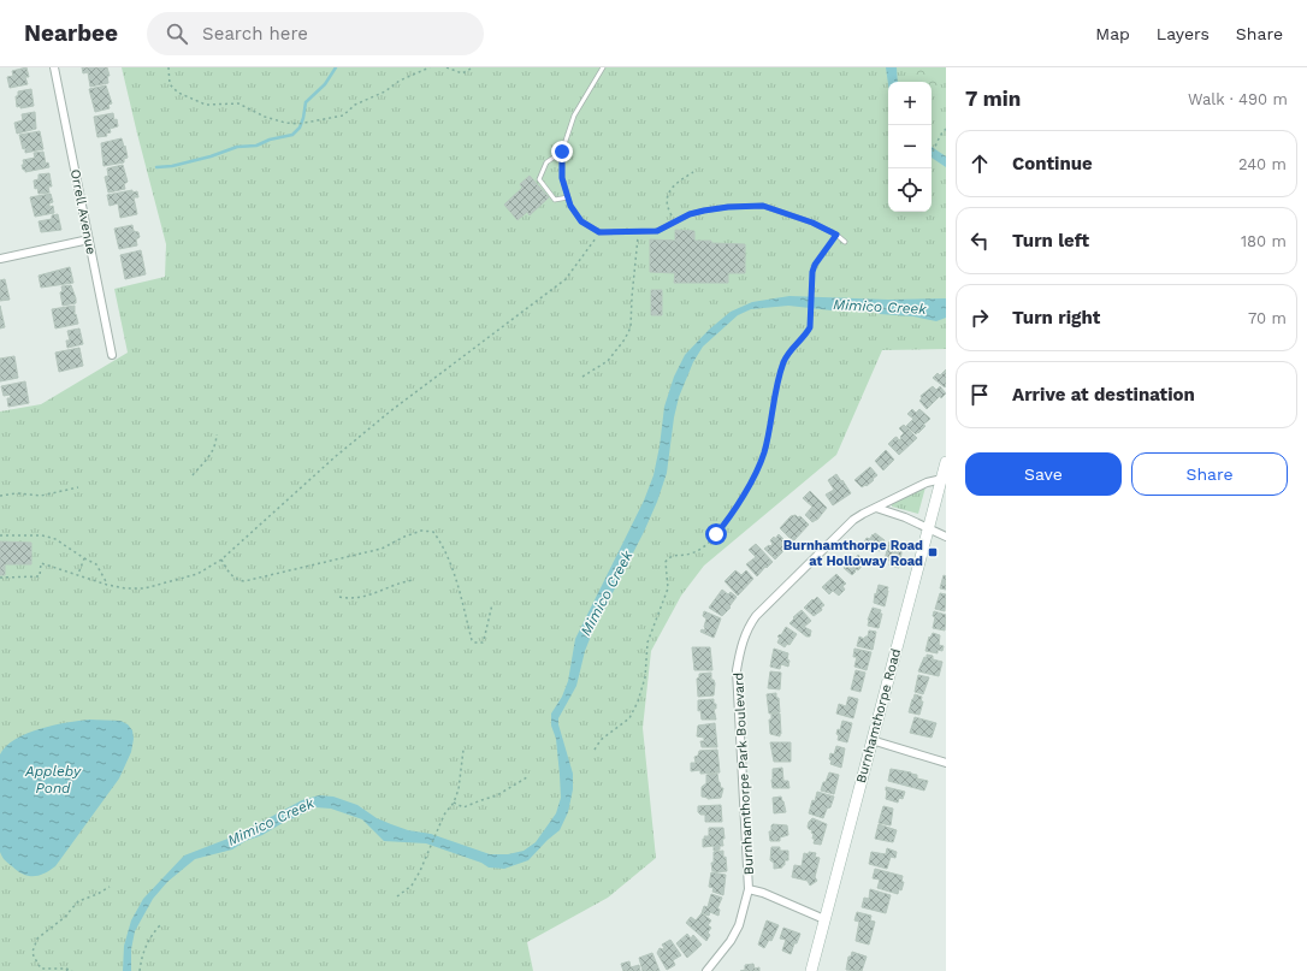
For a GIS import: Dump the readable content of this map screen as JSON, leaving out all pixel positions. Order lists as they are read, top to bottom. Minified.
{"streets":{"main road":["Burnhamthorpe Road"],"street":["Orrell Avenue","Burnhamthorpe Park Boulevard"]},"crossings":[["Burnhamthorpe Road","Burnhamthorpe Park Boulevard"]],"water":["Mimico Creek","Appleby Pond"],"places":{"transit":["Burnhamthorpe Road at Holloway Road"]},"page":{"header":"Nearbee","search":"Search here","nav":["Map","Layers","Share"],"heading":["7 min","Walk · 490 m"],"map_buttons":["+","−"],"list":[["Continue","240 m"],["Turn left","180 m"],["Turn right","70 m"],"Arrive at destination"],"buttons":["Save","Share"]}}
